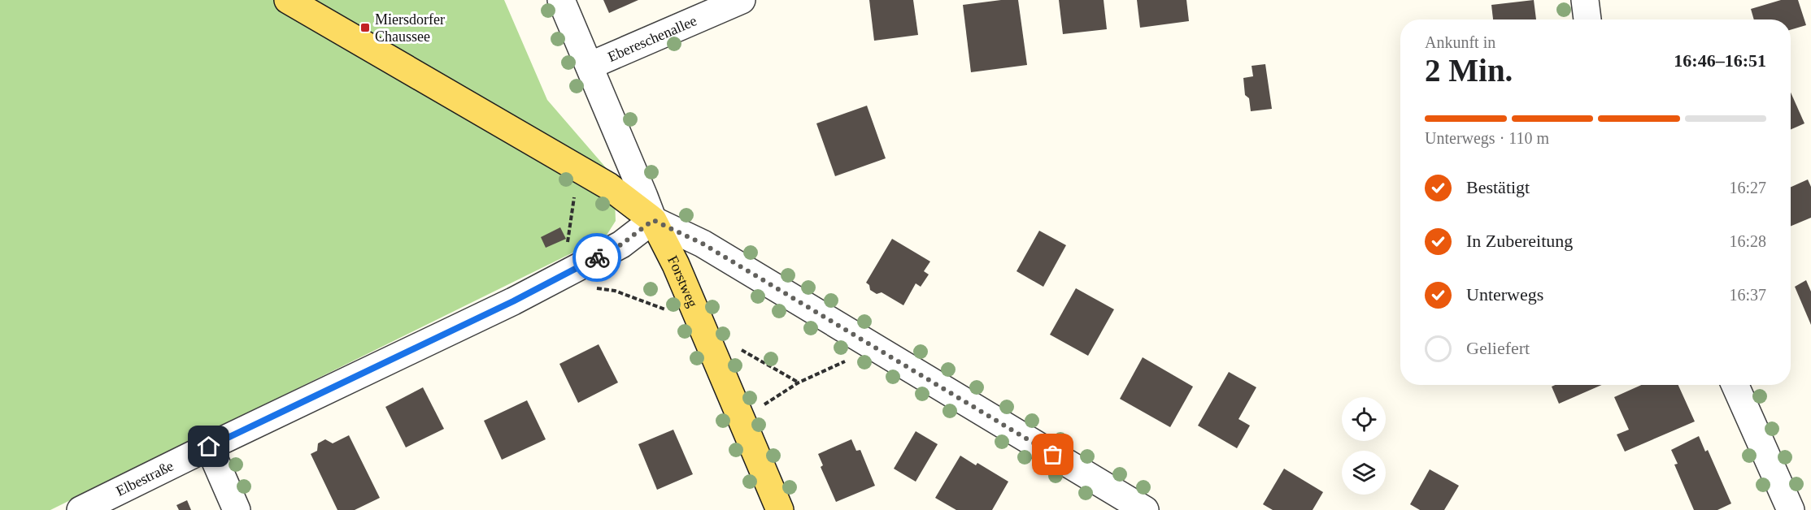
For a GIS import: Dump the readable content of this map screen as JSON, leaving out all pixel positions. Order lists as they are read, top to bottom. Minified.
{"streets":{"main road":["Forstweg"],"street":["Ebereschenallee","Elbestraße"]},"crossings":[["Ebereschenallee","Forstweg"],["Forstweg","Elbestraße"]],"places":{"transit":["Miersdorfer Chaussee"]},"page":{"heading":["2 Min.","Ankunft in","16:46–16:51"],"bar":"Unterwegs · 110 m","list":[["Bestätigt","16:27"],["In Zubereitung","16:28"],["Unterwegs","16:37"],"Geliefert"]}}
